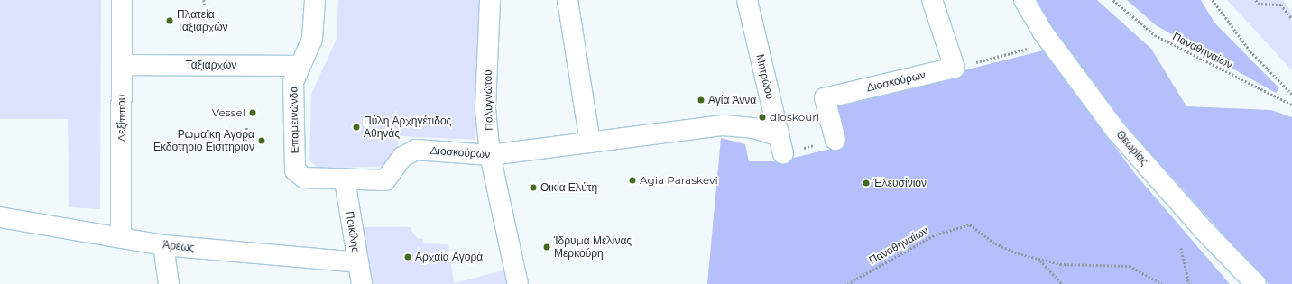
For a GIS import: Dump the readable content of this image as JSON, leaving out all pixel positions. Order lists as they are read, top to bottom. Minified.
{"streets":{"street":["Ταξιαρχών","Μητρώου","Διοσκούρων","Πολυγνώτου","Δεξίππου","Επαμεινώνδα","Θεωρίας","Ποικίλης","Άρεως"],"path":["Παναθηναίων"]},"crossings":[["Ταξιαρχών","Δεξίππου"],["Ταξιαρχών","Επαμεινώνδα"],["Μητρώου","Διοσκούρων"],["Διοσκούρων","Πολυγνώτου"],["Διοσκούρων","Επαμεινώνδα"],["Διοσκούρων","Ποικίλης"],["Δεξίππου","Άρεως"],["Επαμεινώνδα","Ποικίλης"],["Ποικίλης","Άρεως"]],"places":["Πλατεία Ταξιαρχών","Αγία Άννα","Vessel","dioskouri","Πύλη Αρχηγέτιδος Αθηνάς","Ρωμαϊκη Αγορα Εκδοτηριο Εισιτηριον","Agia Paraskevi","Ἐλευσίνιον","Οικία Ελύτη","Ίδρυμα Μελίνας Μερκούρη","Αρχαία Αγορά"]}
